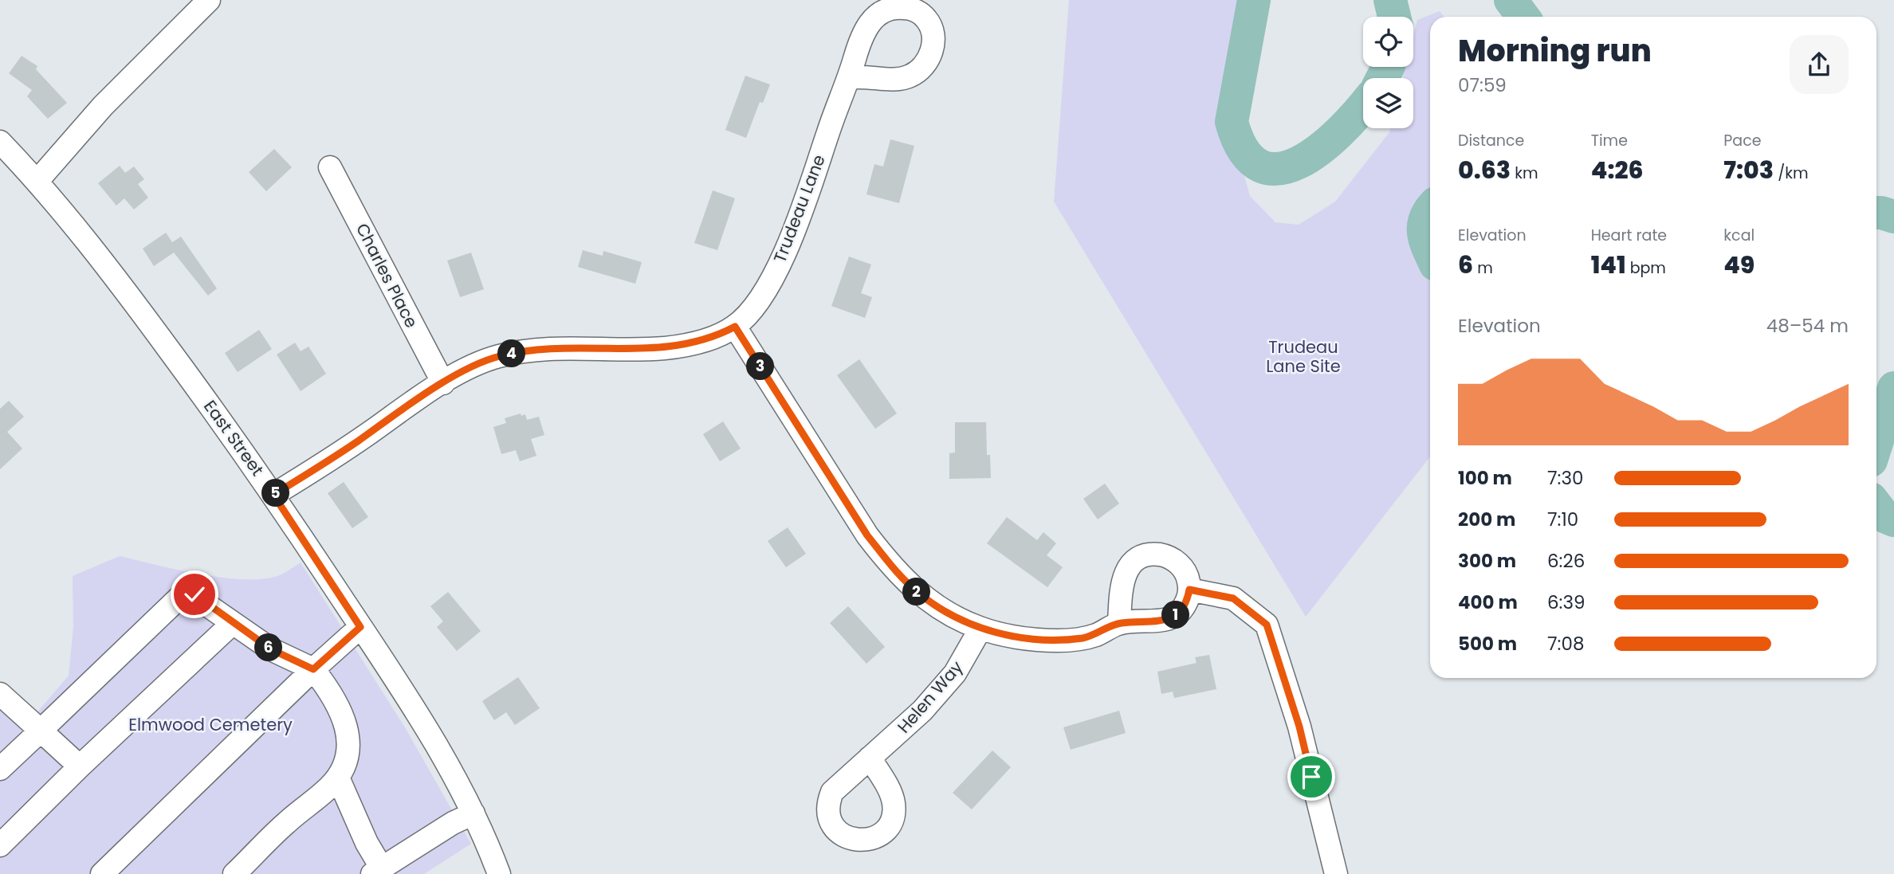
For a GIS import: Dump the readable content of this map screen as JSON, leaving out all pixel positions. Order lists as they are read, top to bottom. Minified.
{"streets":{"street":["Trudeau Lane","Charles Place","East Street","Helen Way"]},"crossings":[["Trudeau Lane","Charles Place"],["Trudeau Lane","East Street"]],"parks":["Trudeau Lane Site","Elmwood Cemetery"],"page":{"heading":["Morning run","07:59"],"stats":[["Distance","0.63 km"],["Time","4:26"],["Pace","7:03 /km"],["Elevation","6 m"],["Heart rate","141 bpm"],["kcal","49"]],"chart":["Elevation","48–54 m"],"pins":["4","3","5","2","1","6"],"list":[{"name":"100 m","note":"7:30"},{"name":"200 m","note":"7:10"},{"name":"300 m","note":"6:26"},{"name":"400 m","note":"6:39"},{"name":"500 m","note":"7:08"}]}}
